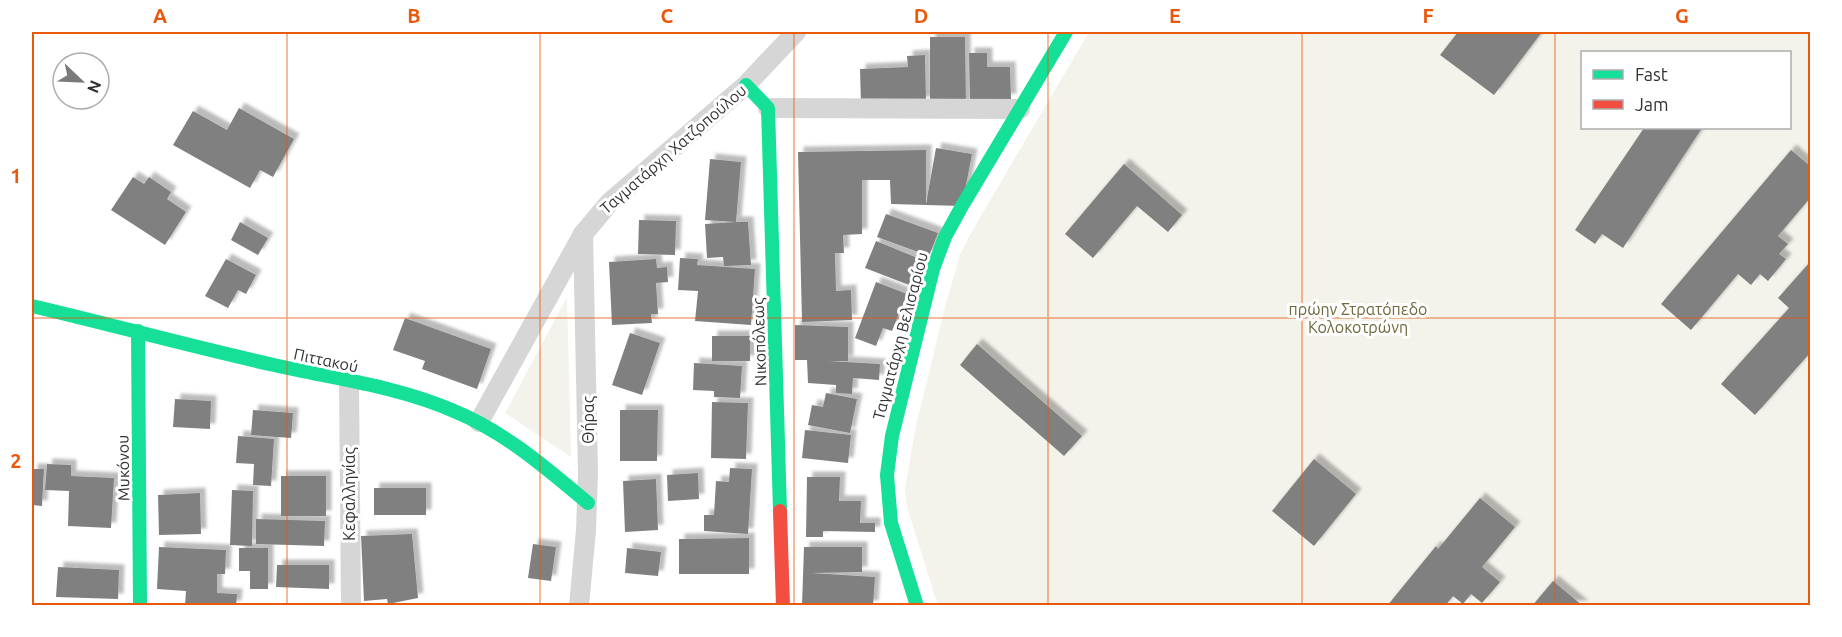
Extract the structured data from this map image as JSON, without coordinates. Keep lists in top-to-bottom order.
{
  "streets": {
    "street": [
      "Ταγματάρχη Χατζοπούλου",
      "Ταγματάρχη Βελισαρίου",
      "Νικοπόλεως",
      "Πιττακού",
      "Θήρας",
      "Μυκόνου",
      "Κεφαλληνίας"
    ]
  },
  "crossings": [
    ["Ταγματάρχη Χατζοπούλου", "Ταγματάρχη Βελισαρίου"],
    ["Ταγματάρχη Χατζοπούλου", "Νικοπόλεως"],
    ["Ταγματάρχη Χατζοπούλου", "Πιττακού"],
    ["Ταγματάρχη Χατζοπούλου", "Θήρας"],
    ["Πιττακού", "Θήρας"],
    ["Πιττακού", "Μυκόνου"],
    ["Πιττακού", "Κεφαλληνίας"]
  ],
  "parks": ["πρώην Στρατόπεδο Κολοκοτρώνη"],
  "legend": ["Fast", "Jam"],
  "north": "bottom right",
  "grid": {
    "columns": [
      "A",
      "B",
      "C",
      "D",
      "E",
      "F",
      "G"
    ],
    "rows": ["1", "2"]
  }
}
